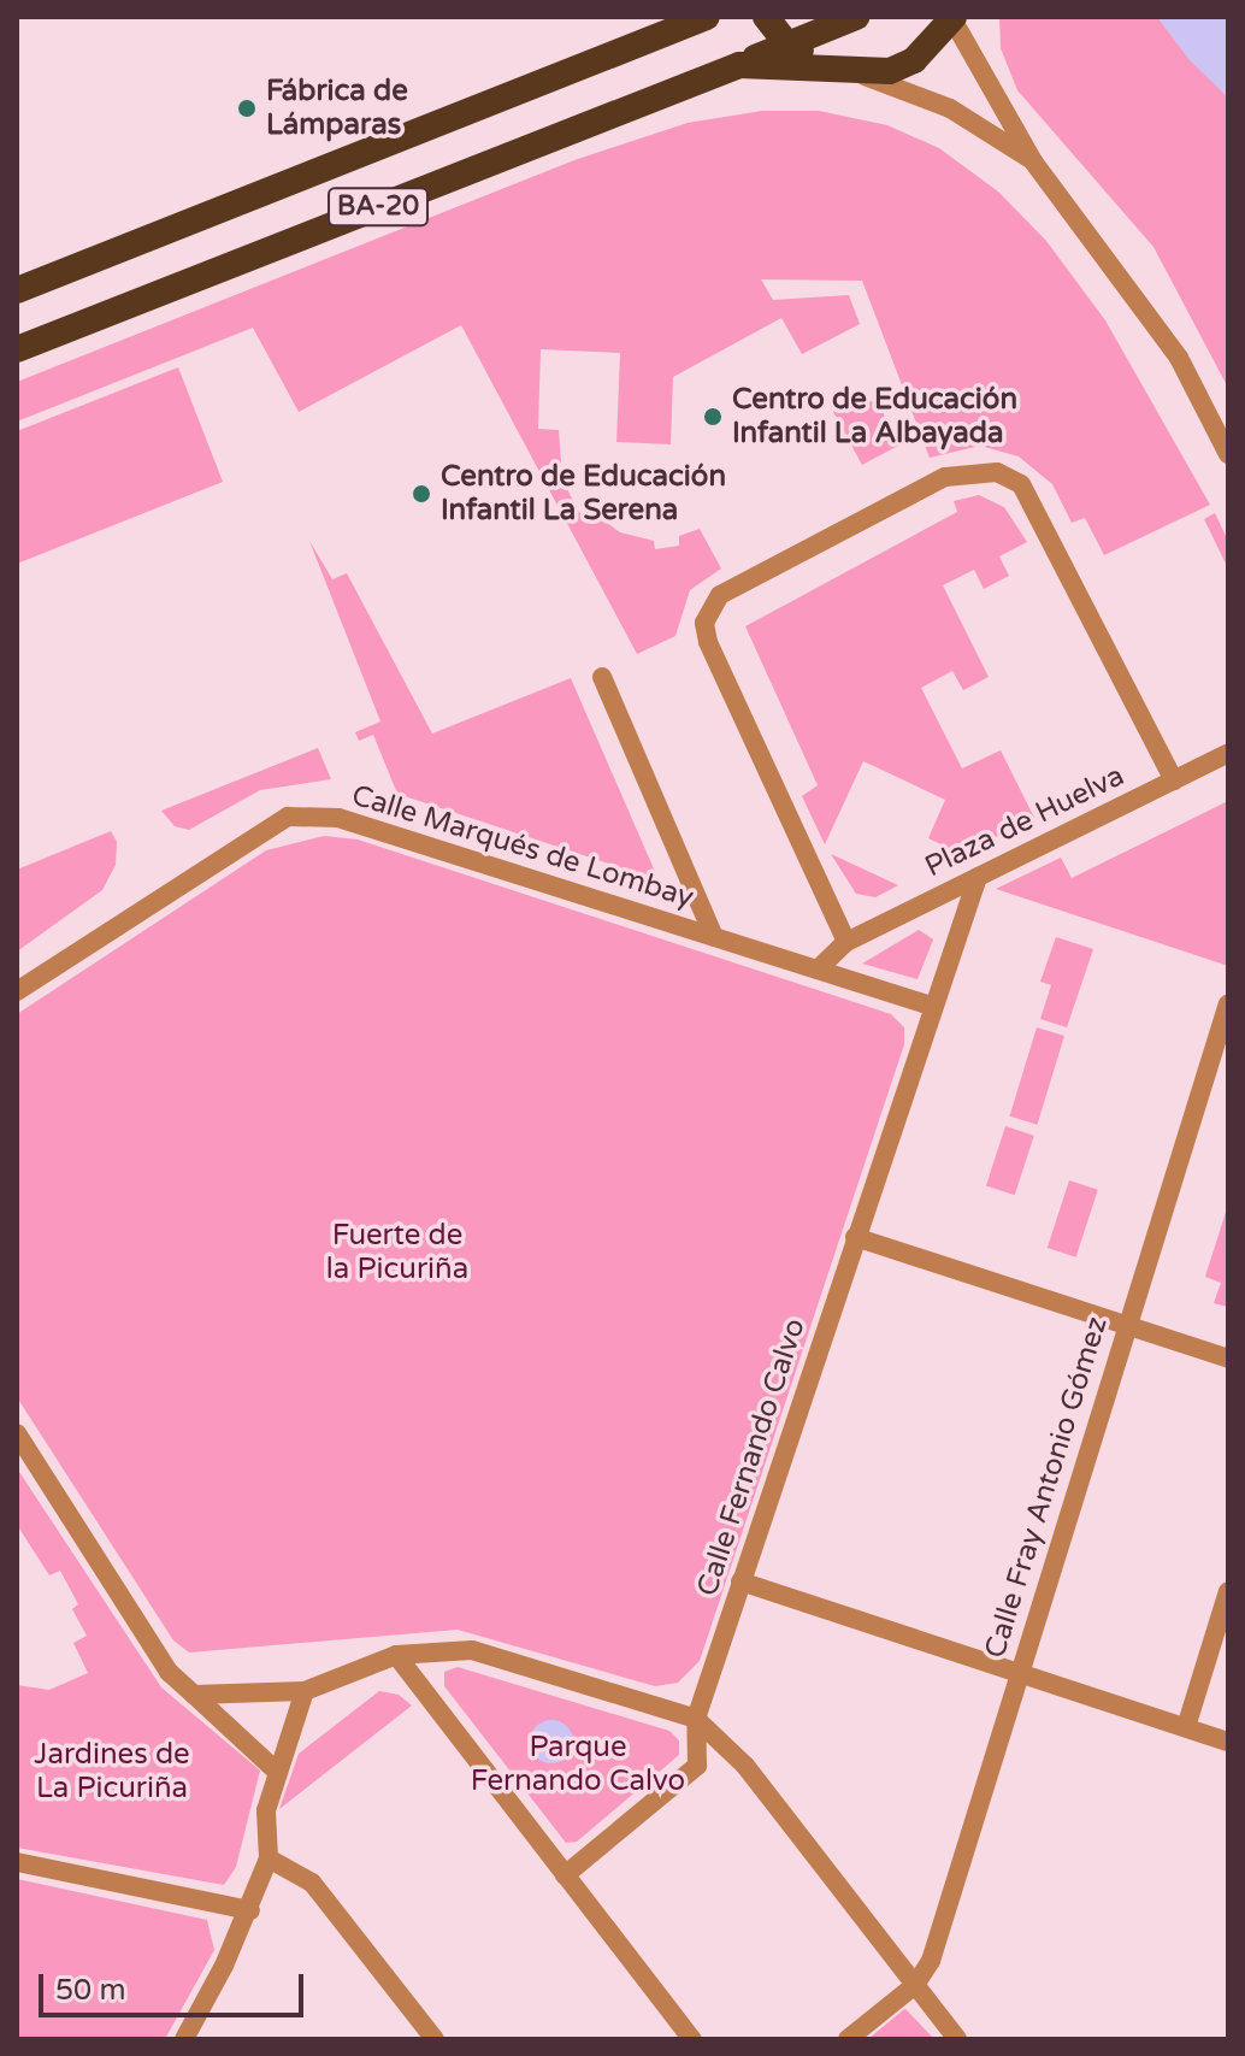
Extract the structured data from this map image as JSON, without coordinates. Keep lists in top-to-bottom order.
{
  "streets": {
    "highway": ["BA-20"],
    "street": [
      "Plaza de Huelva",
      "Calle Marqués de Lombay",
      "Calle Fernando Calvo",
      "Calle Fray Antonio Gómez"
    ]
  },
  "crossings": [
    ["Plaza de Huelva", "Calle Fernando Calvo"]
  ],
  "parks": ["Fuerte de la Picuriña", "Parque Fernando Calvo", "Jardines de La Picuriña"],
  "places": ["Fábrica de Lámparas", "Centro de Educación Infantil La Albayada", "Centro de Educación Infantil La Serena"],
  "scale_bar": "50 m"
}
